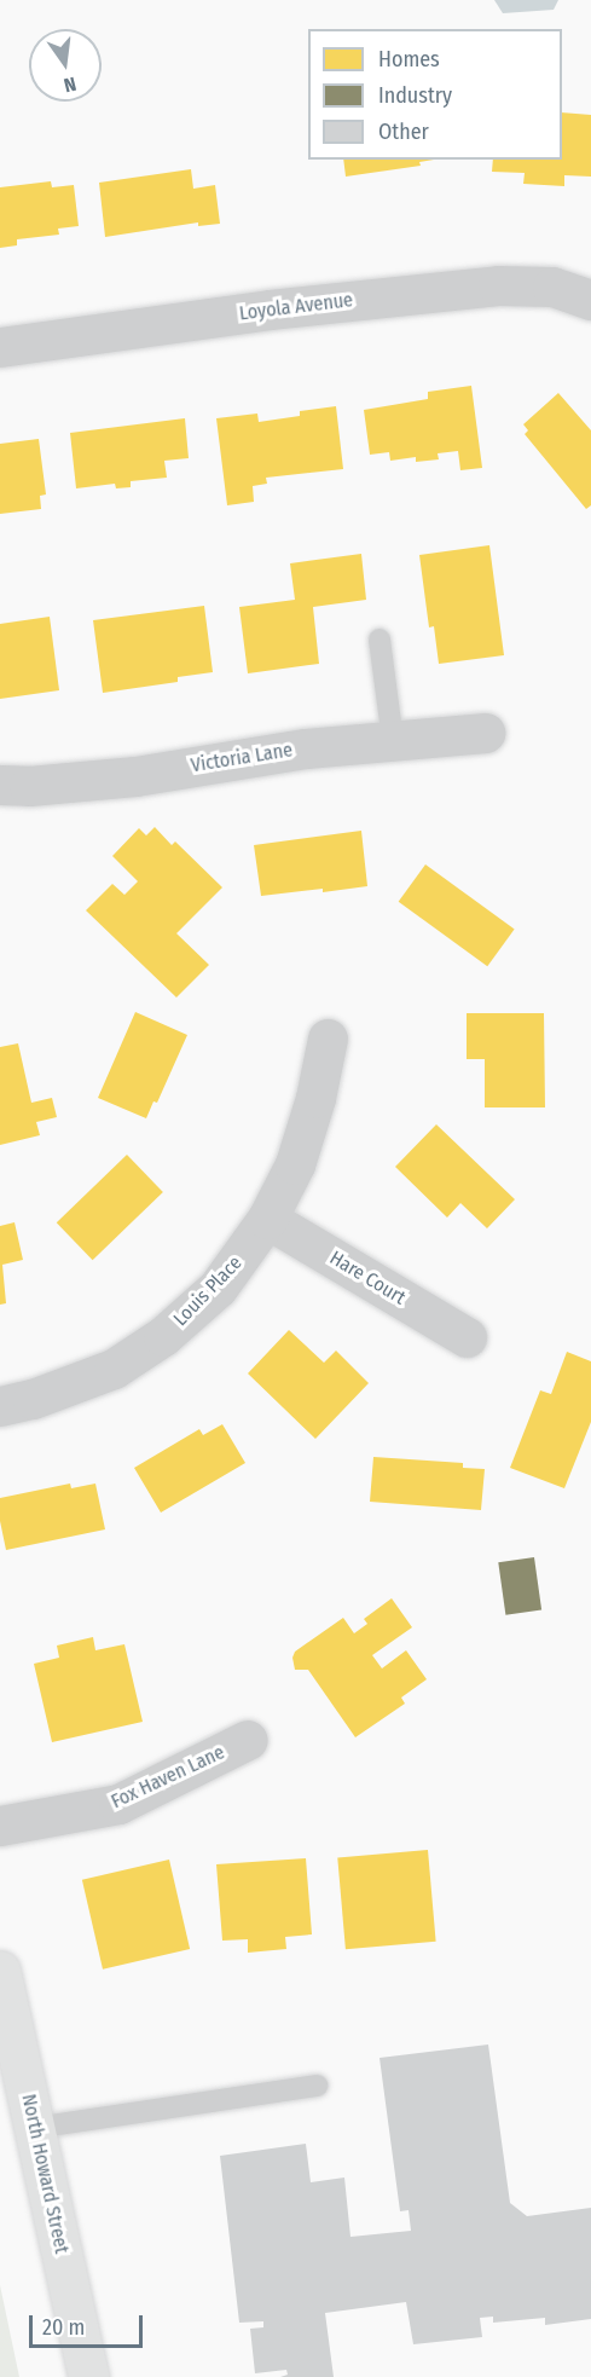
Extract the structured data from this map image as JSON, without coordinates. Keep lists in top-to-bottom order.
{
  "streets": {
    "street": [
      "Loyola Avenue",
      "Victoria Lane",
      "Hare Court",
      "Louis Place",
      "Fox Haven Lane",
      "North Howard Street"
    ]
  },
  "crossings": [
    ["Hare Court", "Louis Place"]
  ],
  "legend": ["Homes", "Industry", "Other"],
  "scale_bar": "20 m",
  "north": "bottom"
}
